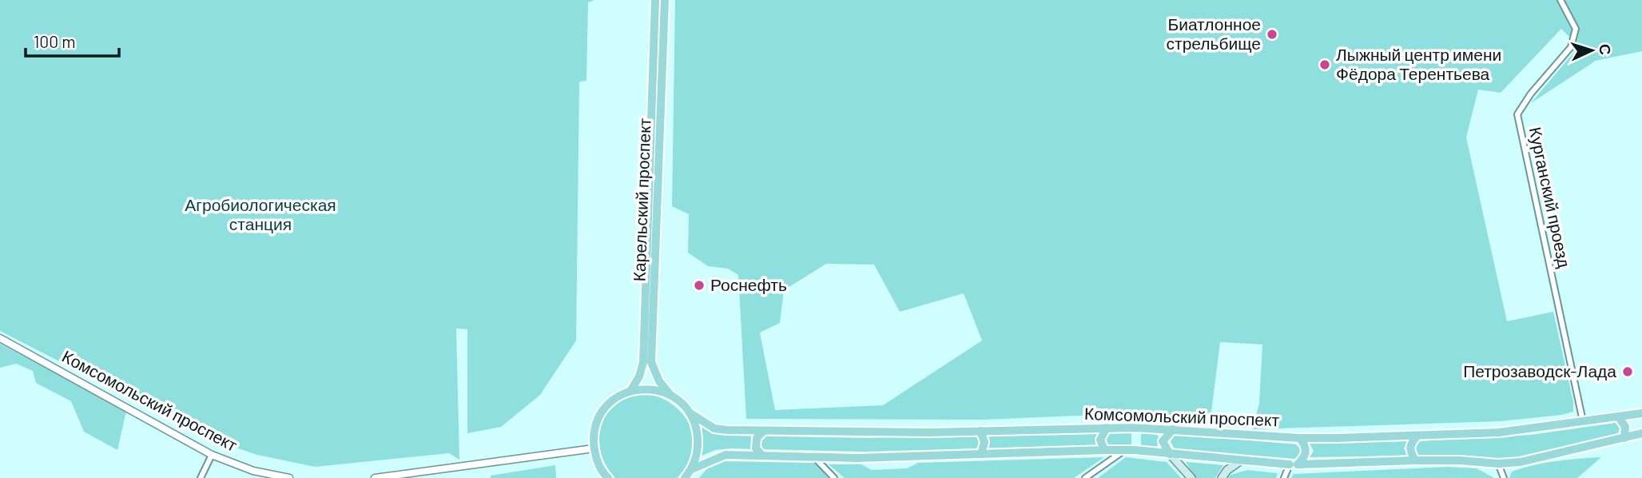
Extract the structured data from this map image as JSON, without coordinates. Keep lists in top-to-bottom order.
{
  "streets": {
    "main road": ["Карельский проспект", "Комсомольский проспект"],
    "street": ["Курганский проезд"]
  },
  "crossings": [
    ["Курганский проезд", "Комсомольский проспект"],
    ["Карельский проспект", "Комсомольский проспект"]
  ],
  "parks": ["Агробиологическая станция"],
  "places": [
    "Биатлонное стрельбище",
    "Лыжный центр имени Фёдора Терентьева",
    "Роснефть",
    "Петрозаводск-Лада"
  ],
  "scale_bar": "100 m",
  "north": "right"
}
